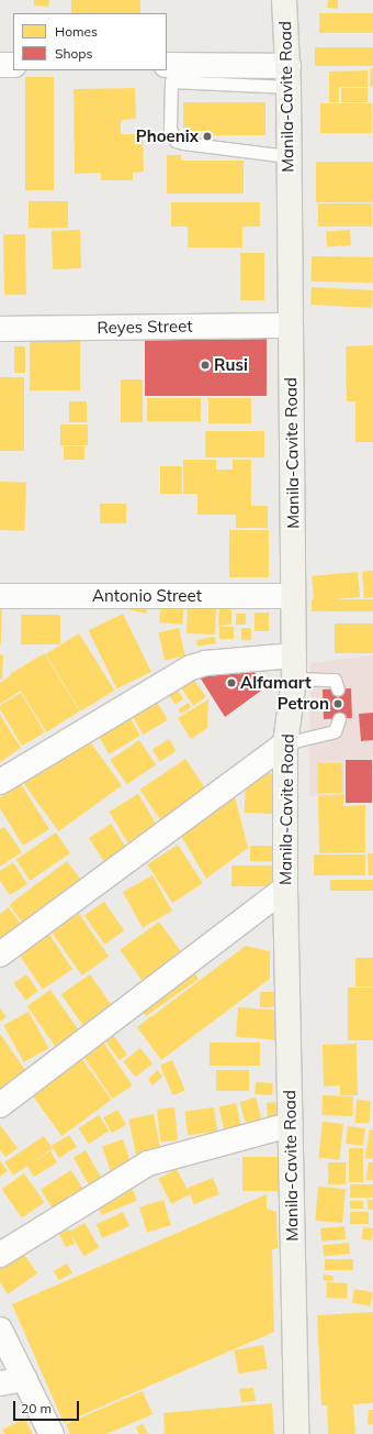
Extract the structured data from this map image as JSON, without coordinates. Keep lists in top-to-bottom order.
{
  "streets": {
    "main road": ["Manila-Cavite Road"],
    "street": ["Reyes Street", "Antonio Street"]
  },
  "crossings": [
    ["Manila-Cavite Road", "Reyes Street"],
    ["Manila-Cavite Road", "Antonio Street"]
  ],
  "places": [
    "Phoenix",
    "Rusi",
    "Alfamart",
    "Petron"
  ],
  "legend": ["Homes", "Shops"],
  "scale_bar": "20 m"
}
